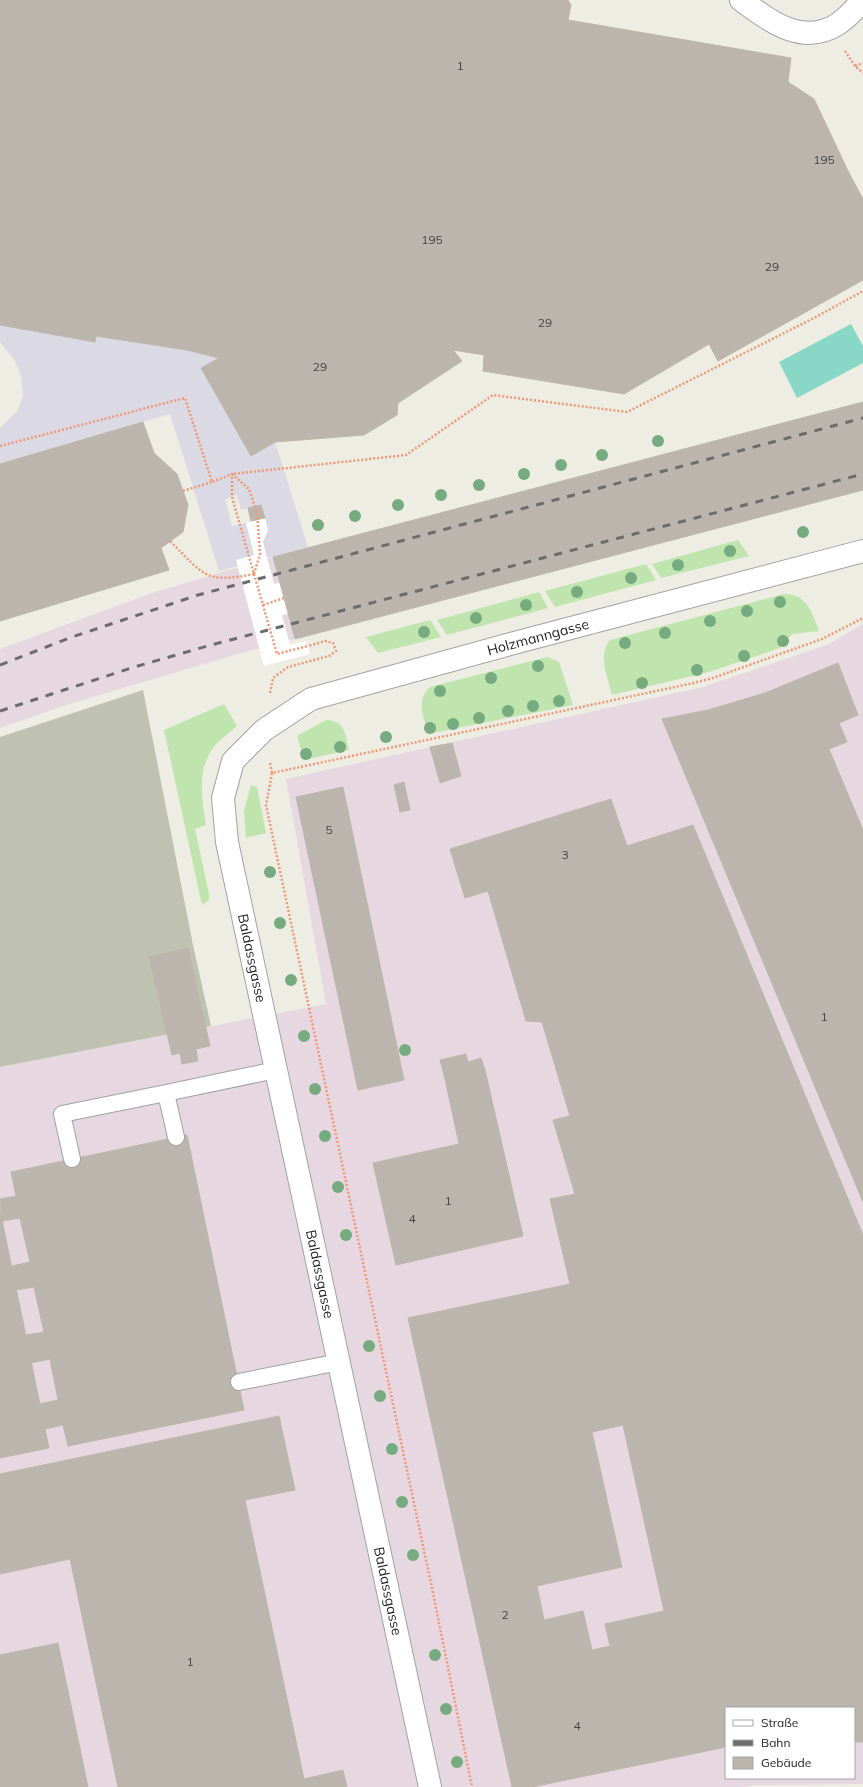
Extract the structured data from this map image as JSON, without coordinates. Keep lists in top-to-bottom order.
{
  "streets": {
    "street": ["Holzmanngasse", "Baldassgasse"]
  },
  "crossings": [
    ["Holzmanngasse", "Baldassgasse"]
  ],
  "house_numbers": [
    "1",
    "195",
    "195",
    "29",
    "29",
    "29",
    "5",
    "3",
    "1",
    "1",
    "4",
    "2",
    "1",
    "4"
  ],
  "legend": ["Straße", "Bahn", "Gebäude"]
}
